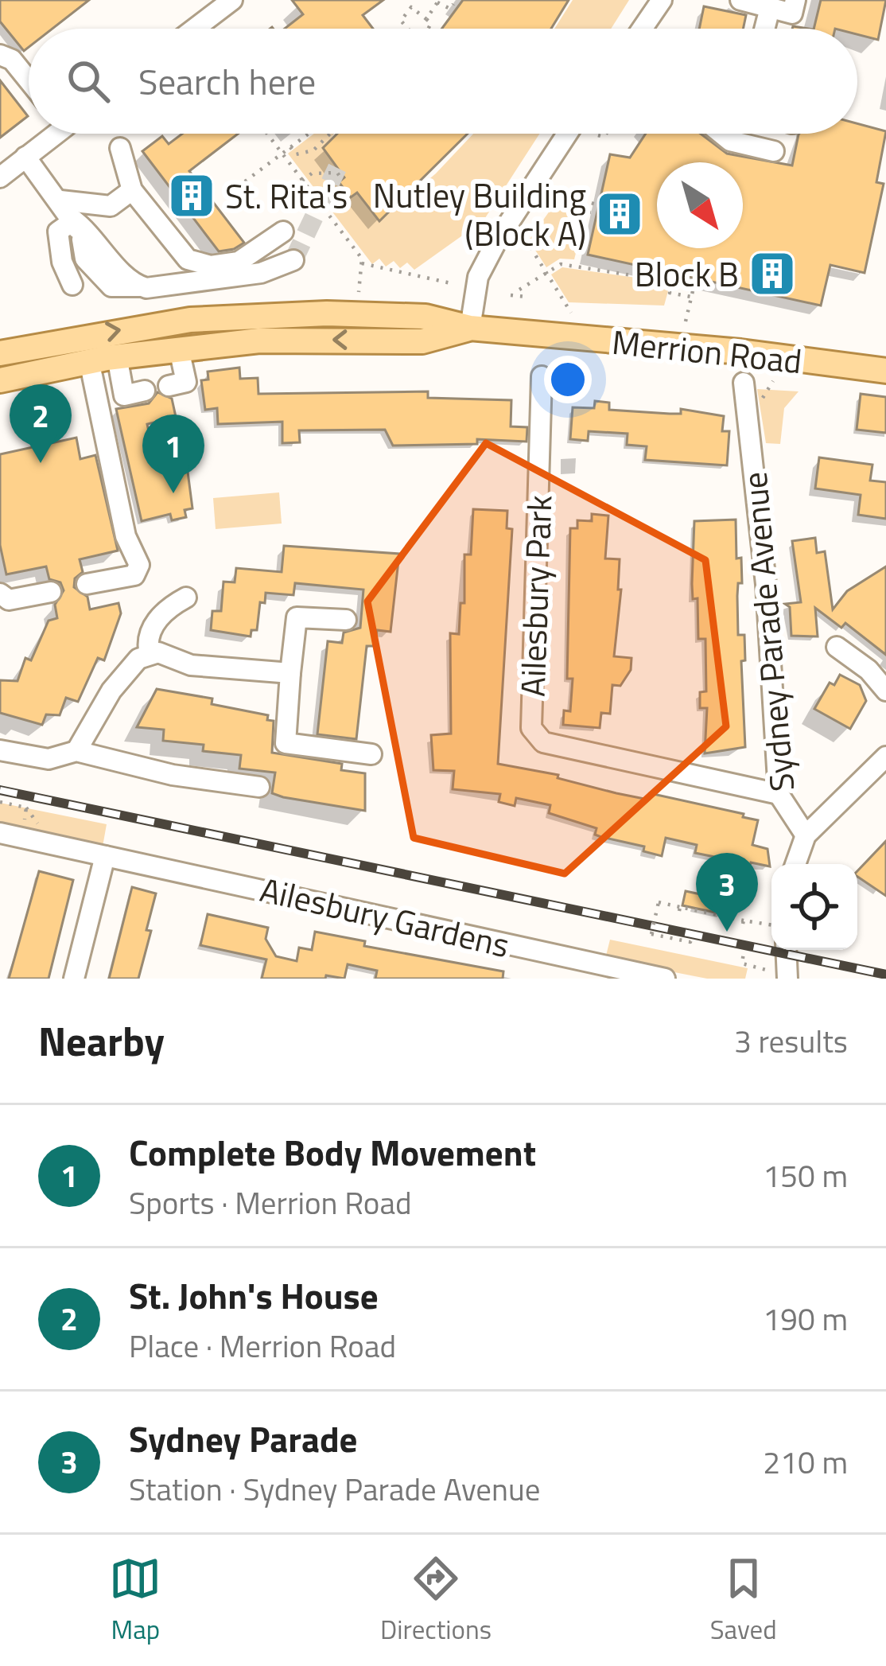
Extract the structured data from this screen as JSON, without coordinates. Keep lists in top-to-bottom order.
{
  "streets": {
    "main road": ["Merrion Road"],
    "street": ["Ailesbury Park", "Sydney Parade Avenue", "Ailesbury Gardens"]
  },
  "crossings": [
    ["Ailesbury Park", "Sydney Parade Avenue"]
  ],
  "places": {
    "building": ["St. Rita's", "Nutley Building (Block A)", "Block B"]
  },
  "north": "bottom right",
  "page": {
    "search": "Search here",
    "pins": ["2", "1", "3"],
    "heading": ["Nearby", "3 results"],
    "list": [
      {
        "mark": "1",
        "name": "Complete Body Movement",
        "note": "Sports · Merrion Road",
        "value": "150 m"
      },
      {
        "mark": "2",
        "name": "St. John's House",
        "note": "Place · Merrion Road",
        "value": "190 m"
      },
      {
        "mark": "3",
        "name": "Sydney Parade",
        "note": "Station · Sydney Parade Avenue",
        "value": "210 m"
      }
    ],
    "nav": ["Map", "Directions", "Saved"]
  }
}
